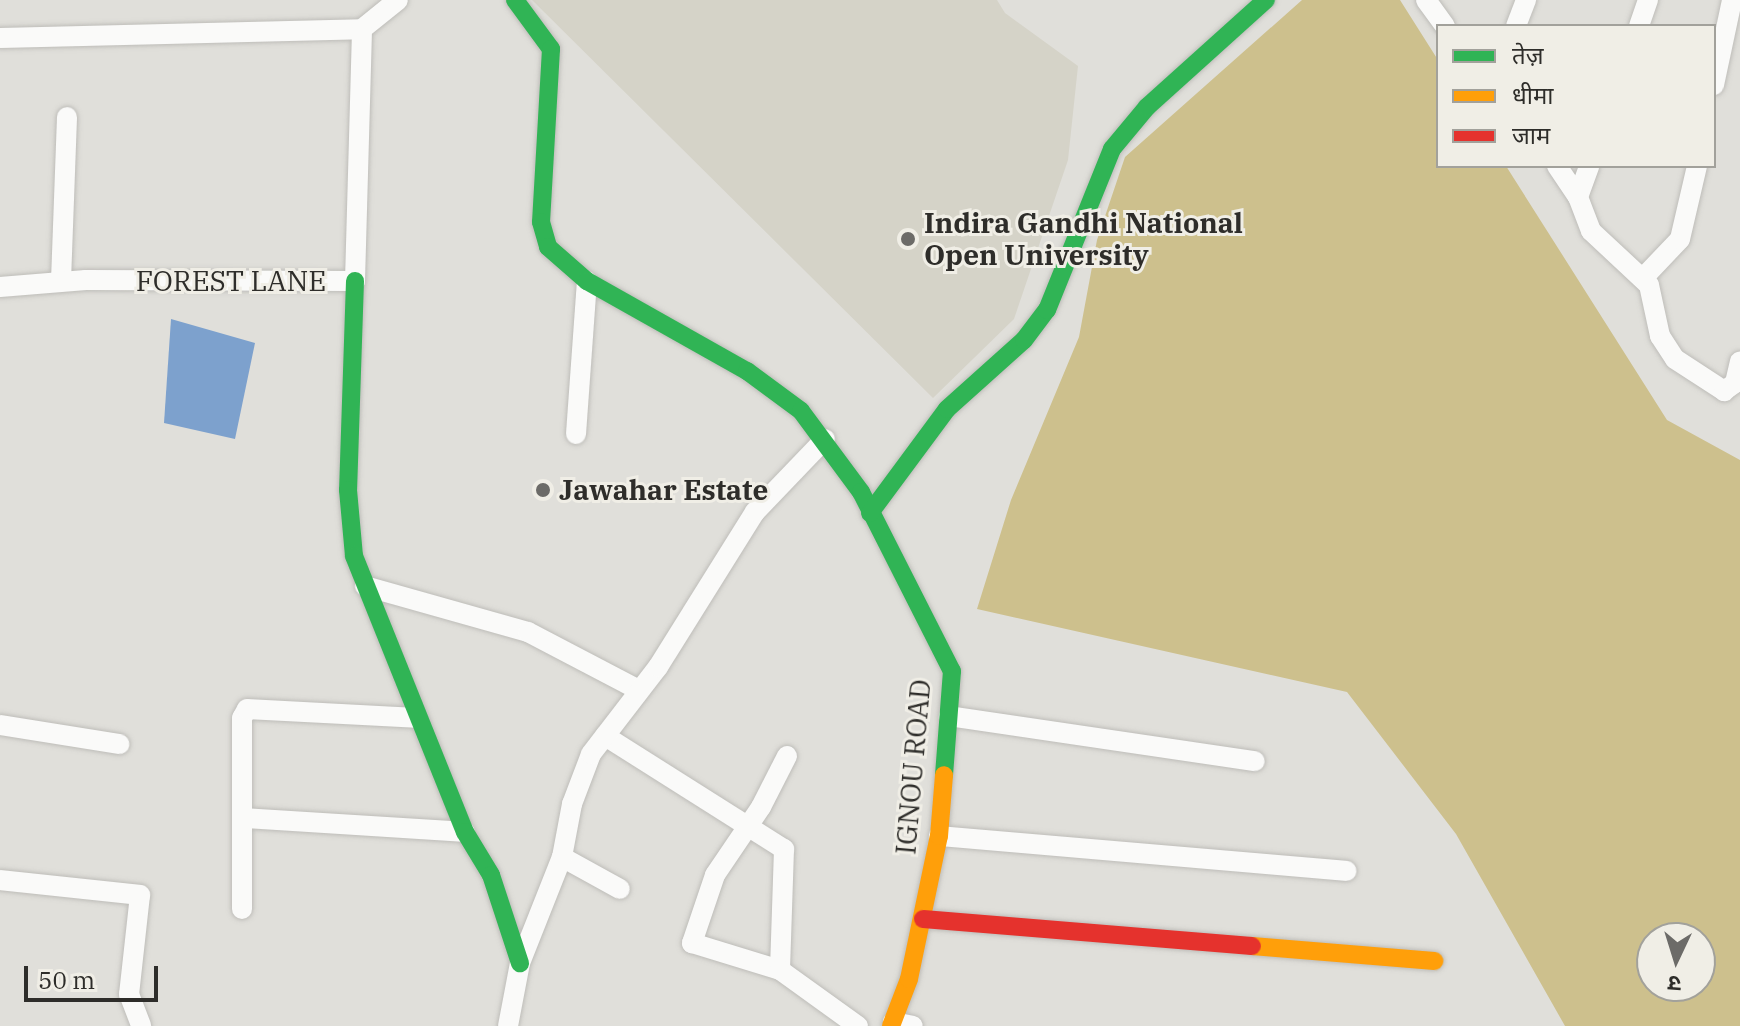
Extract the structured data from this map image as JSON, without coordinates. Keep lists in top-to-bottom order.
{
  "streets": {
    "street": ["FOREST LANE", "IGNOU ROAD"]
  },
  "places": ["Indira Gandhi National Open University", "Jawahar Estate"],
  "legend": ["तेज़", "धीमा", "जाम"],
  "scale_bar": "50 m",
  "north": "bottom"
}
